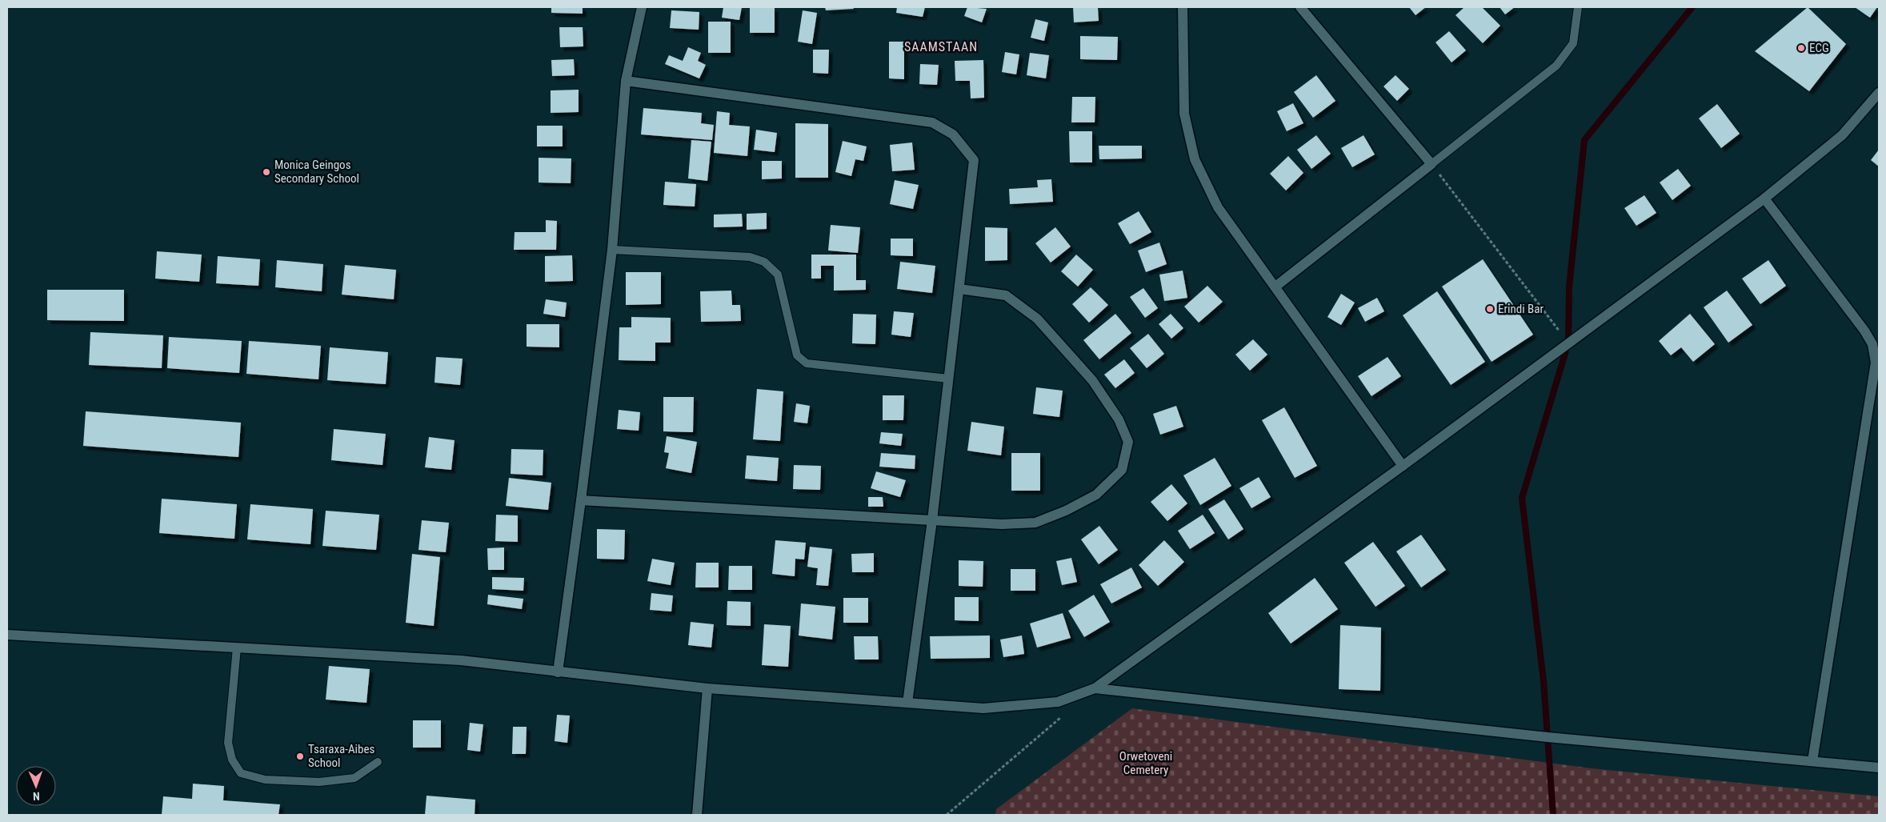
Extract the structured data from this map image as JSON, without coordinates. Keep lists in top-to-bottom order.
{
  "districts": ["SAAMSTAAN"],
  "parks": ["Orwetoveni Cemetery"],
  "places": [
    "ECG",
    "Monica Geingos Secondary School",
    "Erindi Bar",
    "Tsaraxa-Aibes School"
  ],
  "north": "bottom"
}
